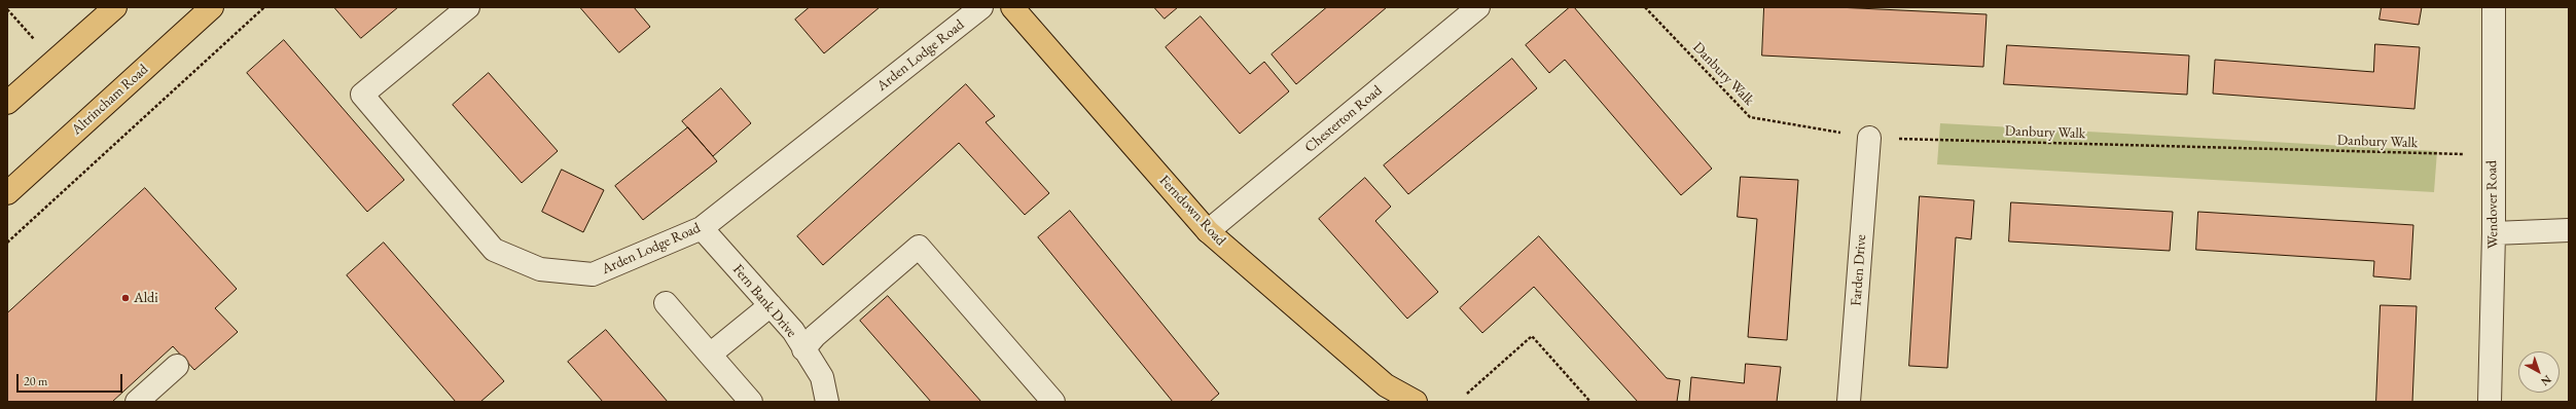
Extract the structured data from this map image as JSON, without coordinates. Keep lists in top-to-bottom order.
{
  "streets": {
    "main road": ["Altrincham Road", "Ferndown Road"],
    "street": [
      "Arden Lodge Road",
      "Chesterton Road",
      "Wendover Road",
      "Farden Drive",
      "Fern Bank Drive"
    ],
    "path": ["Danbury Walk"]
  },
  "crossings": [
    ["Arden Lodge Road", "Fern Bank Drive"],
    ["Danbury Walk", "Wendover Road"],
    ["Danbury Walk", "Farden Drive"],
    ["Chesterton Road", "Ferndown Road"]
  ],
  "places": ["Aldi"],
  "scale_bar": "20 m",
  "north": "bottom right"
}
